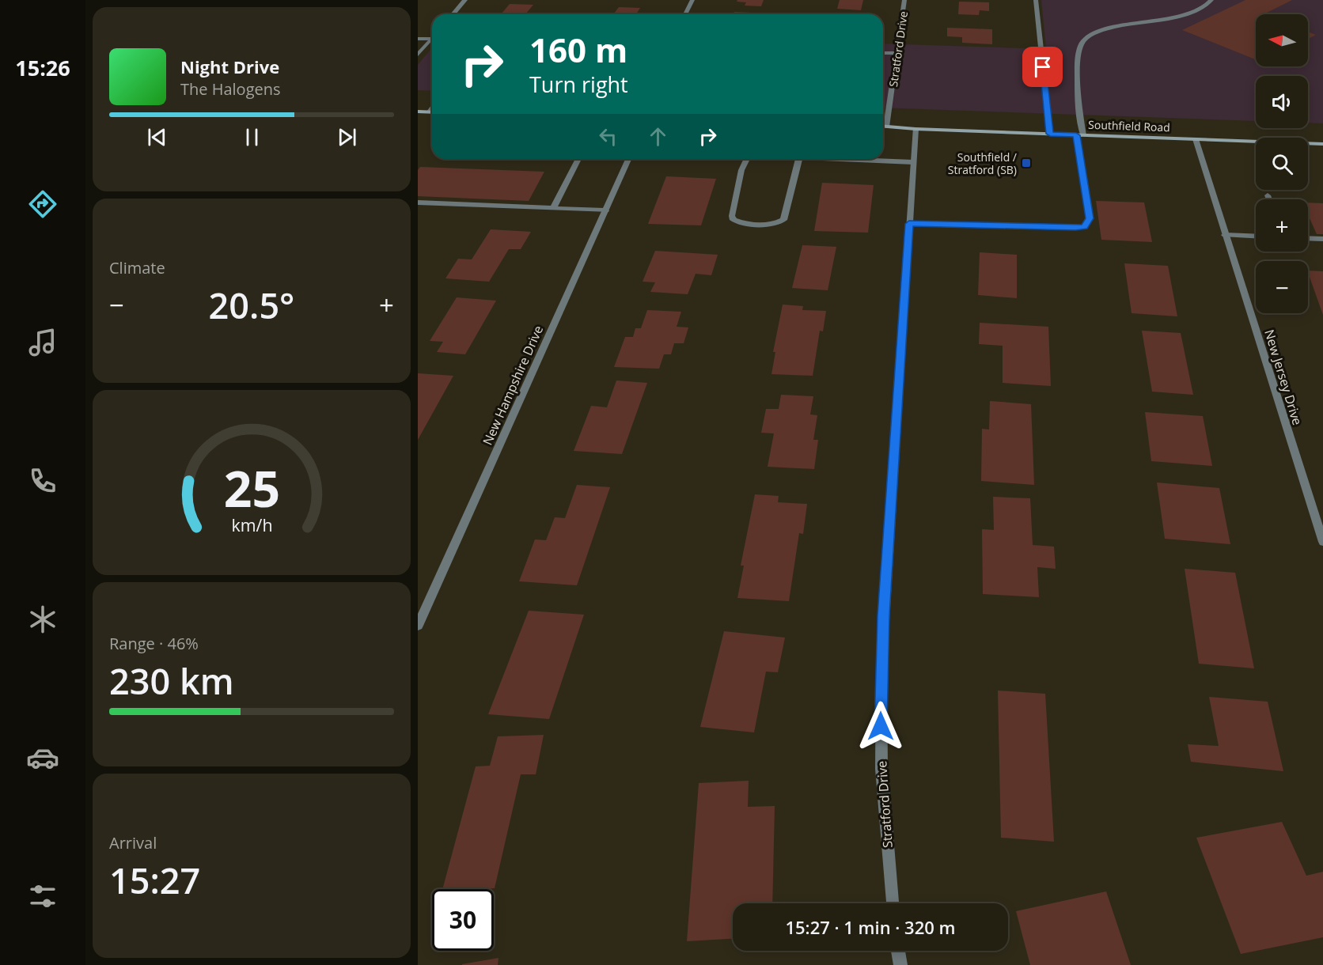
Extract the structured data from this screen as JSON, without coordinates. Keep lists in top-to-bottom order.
{
  "streets": {
    "main road": ["Southfield Road"],
    "street": ["Stratford Drive", "New Jersey Drive", "New Hampshire Drive"]
  },
  "crossings": [
    ["Stratford Drive", "Southfield Road"],
    ["Southfield Road", "New Jersey Drive"]
  ],
  "places": {
    "transit": ["Southfield / Stratford (SB)"]
  },
  "north": "left",
  "page": {
    "tabs": "15:26",
    "map_buttons": ["+", "−"],
    "turn": ["160 m", "Turn right"],
    "song": ["Night Drive", "The Halogens"],
    "tile": [
      "Climate",
      ["Range · 46%", "230 km"],
      ["Arrival", "15:27"]
    ],
    "heat": ["−", "20.5°", "+"],
    "limit": "30",
    "trip": "15:27 · 1 min · 320 m",
    "gauge": ["25", "km/h"]
  }
}
